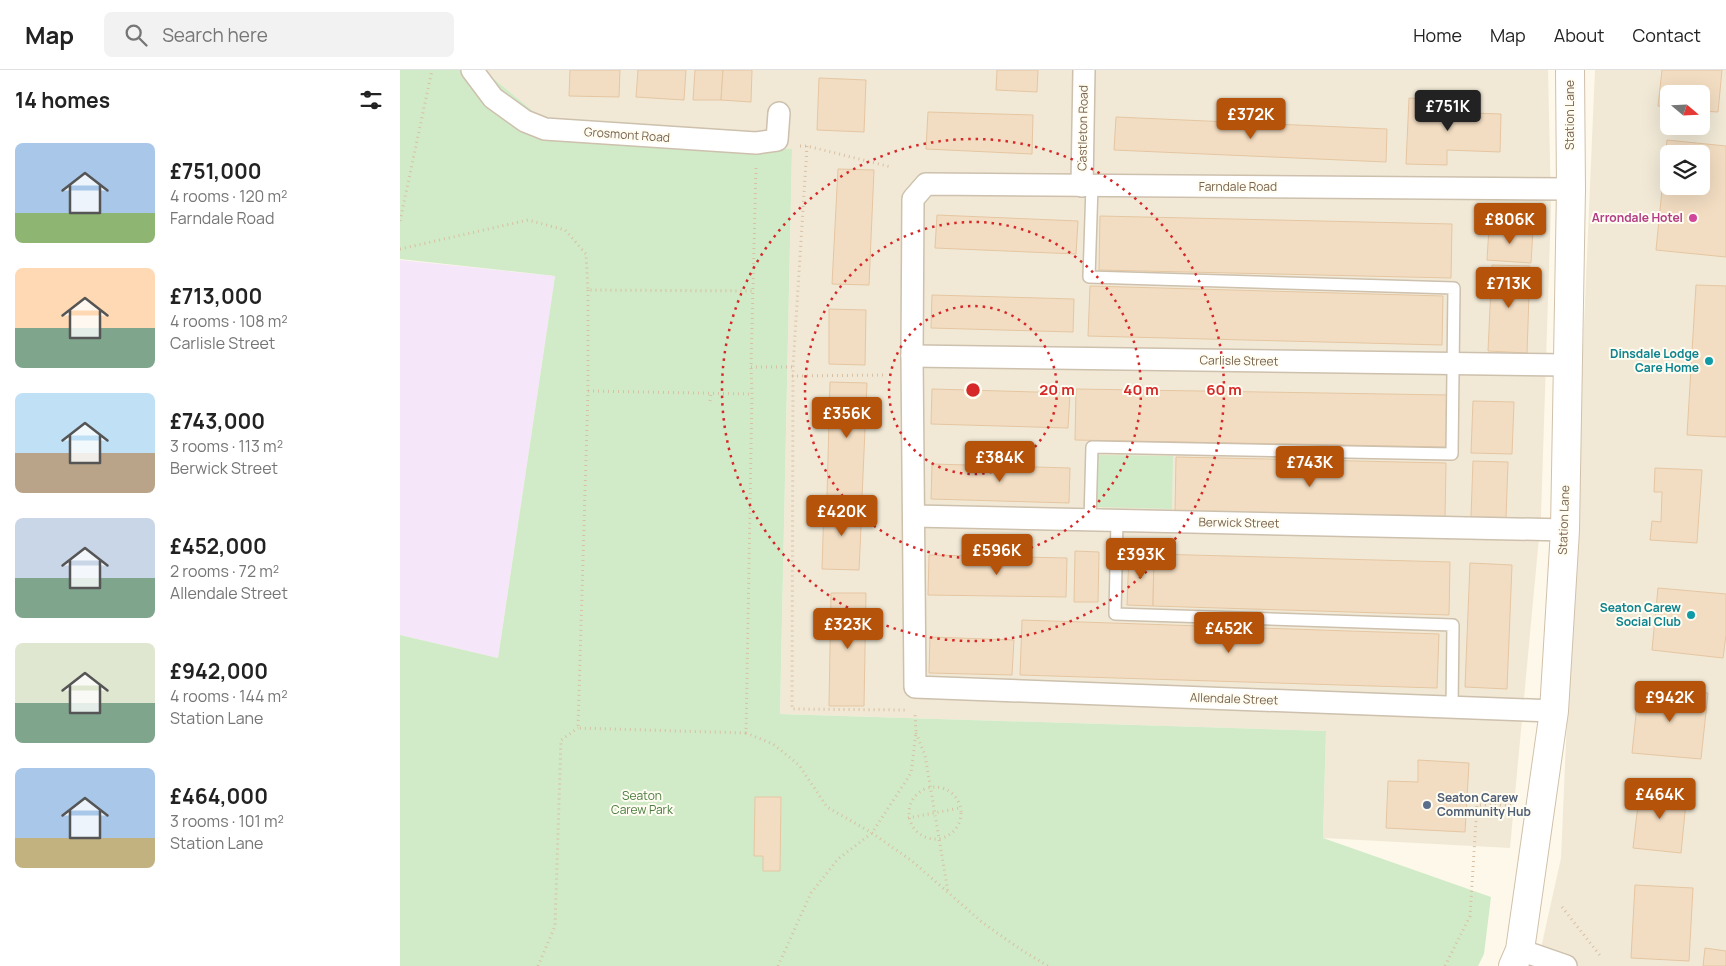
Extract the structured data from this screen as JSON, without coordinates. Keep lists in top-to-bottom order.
{
  "streets": {
    "main road": ["Station Lane"],
    "street": [
      "Castleton Road",
      "Grosmont Road",
      "Farndale Road",
      "Carlisle Street",
      "Berwick Street",
      "Allendale Street"
    ]
  },
  "crossings": [
    ["Station Lane", "Farndale Road"],
    ["Station Lane", "Carlisle Street"],
    ["Station Lane", "Berwick Street"],
    ["Station Lane", "Allendale Street"],
    ["Castleton Road", "Farndale Road"],
    ["Farndale Road", "Carlisle Street"],
    ["Berwick Street", "Allendale Street"]
  ],
  "parks": ["Seaton Carew Park"],
  "places": [
    "Arrondale Hotel",
    "Dinsdale Lodge Care Home",
    "Seaton Carew Social Club",
    "Seaton Carew Community Hub"
  ],
  "north": "right",
  "page": {
    "header": "Map",
    "search": "Search here",
    "nav": [
      "Home",
      "Map",
      "About",
      "Contact"
    ],
    "heading": "14 homes",
    "price": [
      "£751K",
      "£372K",
      "£806K",
      "£713K",
      "£356K",
      "£384K",
      "£743K",
      "£420K",
      "£596K",
      "£393K",
      "£323K",
      "£452K",
      "£942K",
      "£464K"
    ],
    "list": [
      {
        "name": "£751,000",
        "note": "4 rooms · 120 m² · Farndale Road"
      },
      {
        "name": "£713,000",
        "note": "4 rooms · 108 m² · Carlisle Street"
      },
      {
        "name": "£743,000",
        "note": "3 rooms · 113 m² · Berwick Street"
      },
      {
        "name": "£452,000",
        "note": "2 rooms · 72 m² · Allendale Street"
      },
      {
        "name": "£942,000",
        "note": "4 rooms · 144 m² · Station Lane"
      },
      {
        "name": "£464,000",
        "note": "3 rooms · 101 m² · Station Lane"
      }
    ]
  },
  "rings": ["20 m", "40 m", "60 m"]
}
